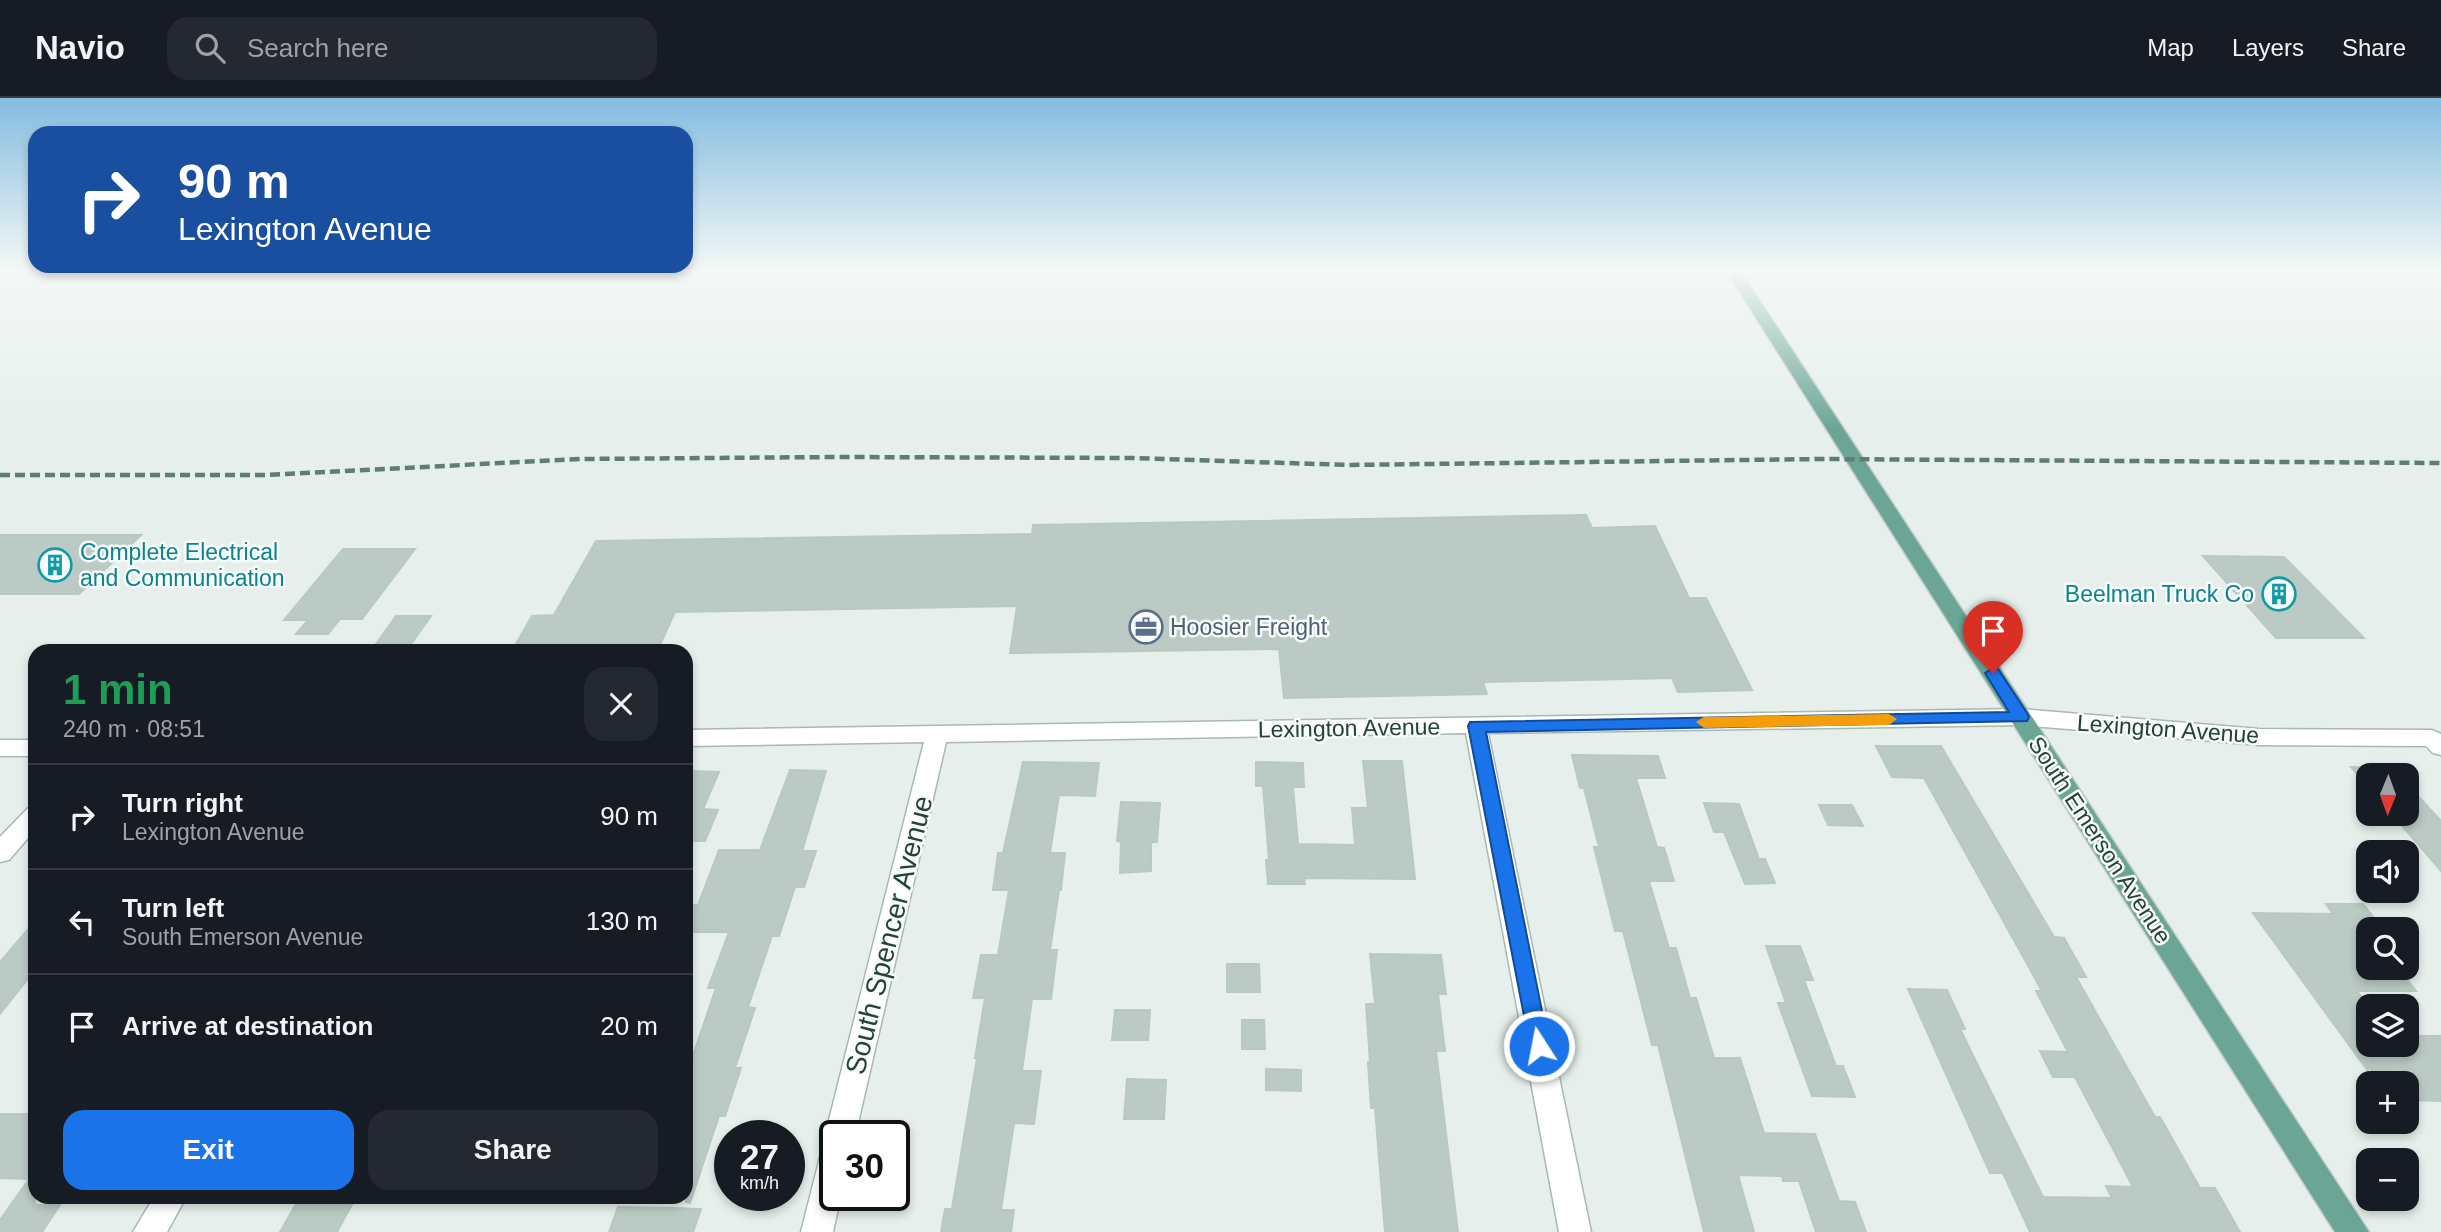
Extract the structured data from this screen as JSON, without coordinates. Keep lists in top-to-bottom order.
{
  "streets": {
    "main road": ["South Emerson Avenue"],
    "street": ["Lexington Avenue", "South Spencer Avenue"]
  },
  "crossings": [
    ["Lexington Avenue", "South Emerson Avenue"],
    ["Lexington Avenue", "South Spencer Avenue"]
  ],
  "places": {
    "building": ["Complete Electrical and Communication", "Beelman Truck Co"],
    "office": ["Hoosier Freight"]
  },
  "north": "bottom",
  "page": {
    "header": "Navio",
    "search": "Search here",
    "nav": ["Map", "Layers", "Share"],
    "turn": ["90 m", "Lexington Avenue"],
    "heading": ["1 min", "240 m · 08:51"],
    "map_buttons": ["+", "−"],
    "list": [
      {
        "name": "Turn right",
        "note": "Lexington Avenue",
        "value": "90 m"
      },
      {
        "name": "Turn left",
        "note": "South Emerson Avenue",
        "value": "130 m"
      },
      {
        "name": "Arrive at destination",
        "value": "20 m"
      }
    ],
    "buttons": ["Exit", "Share"],
    "speed": "27 km/h",
    "limit": "30"
  }
}
